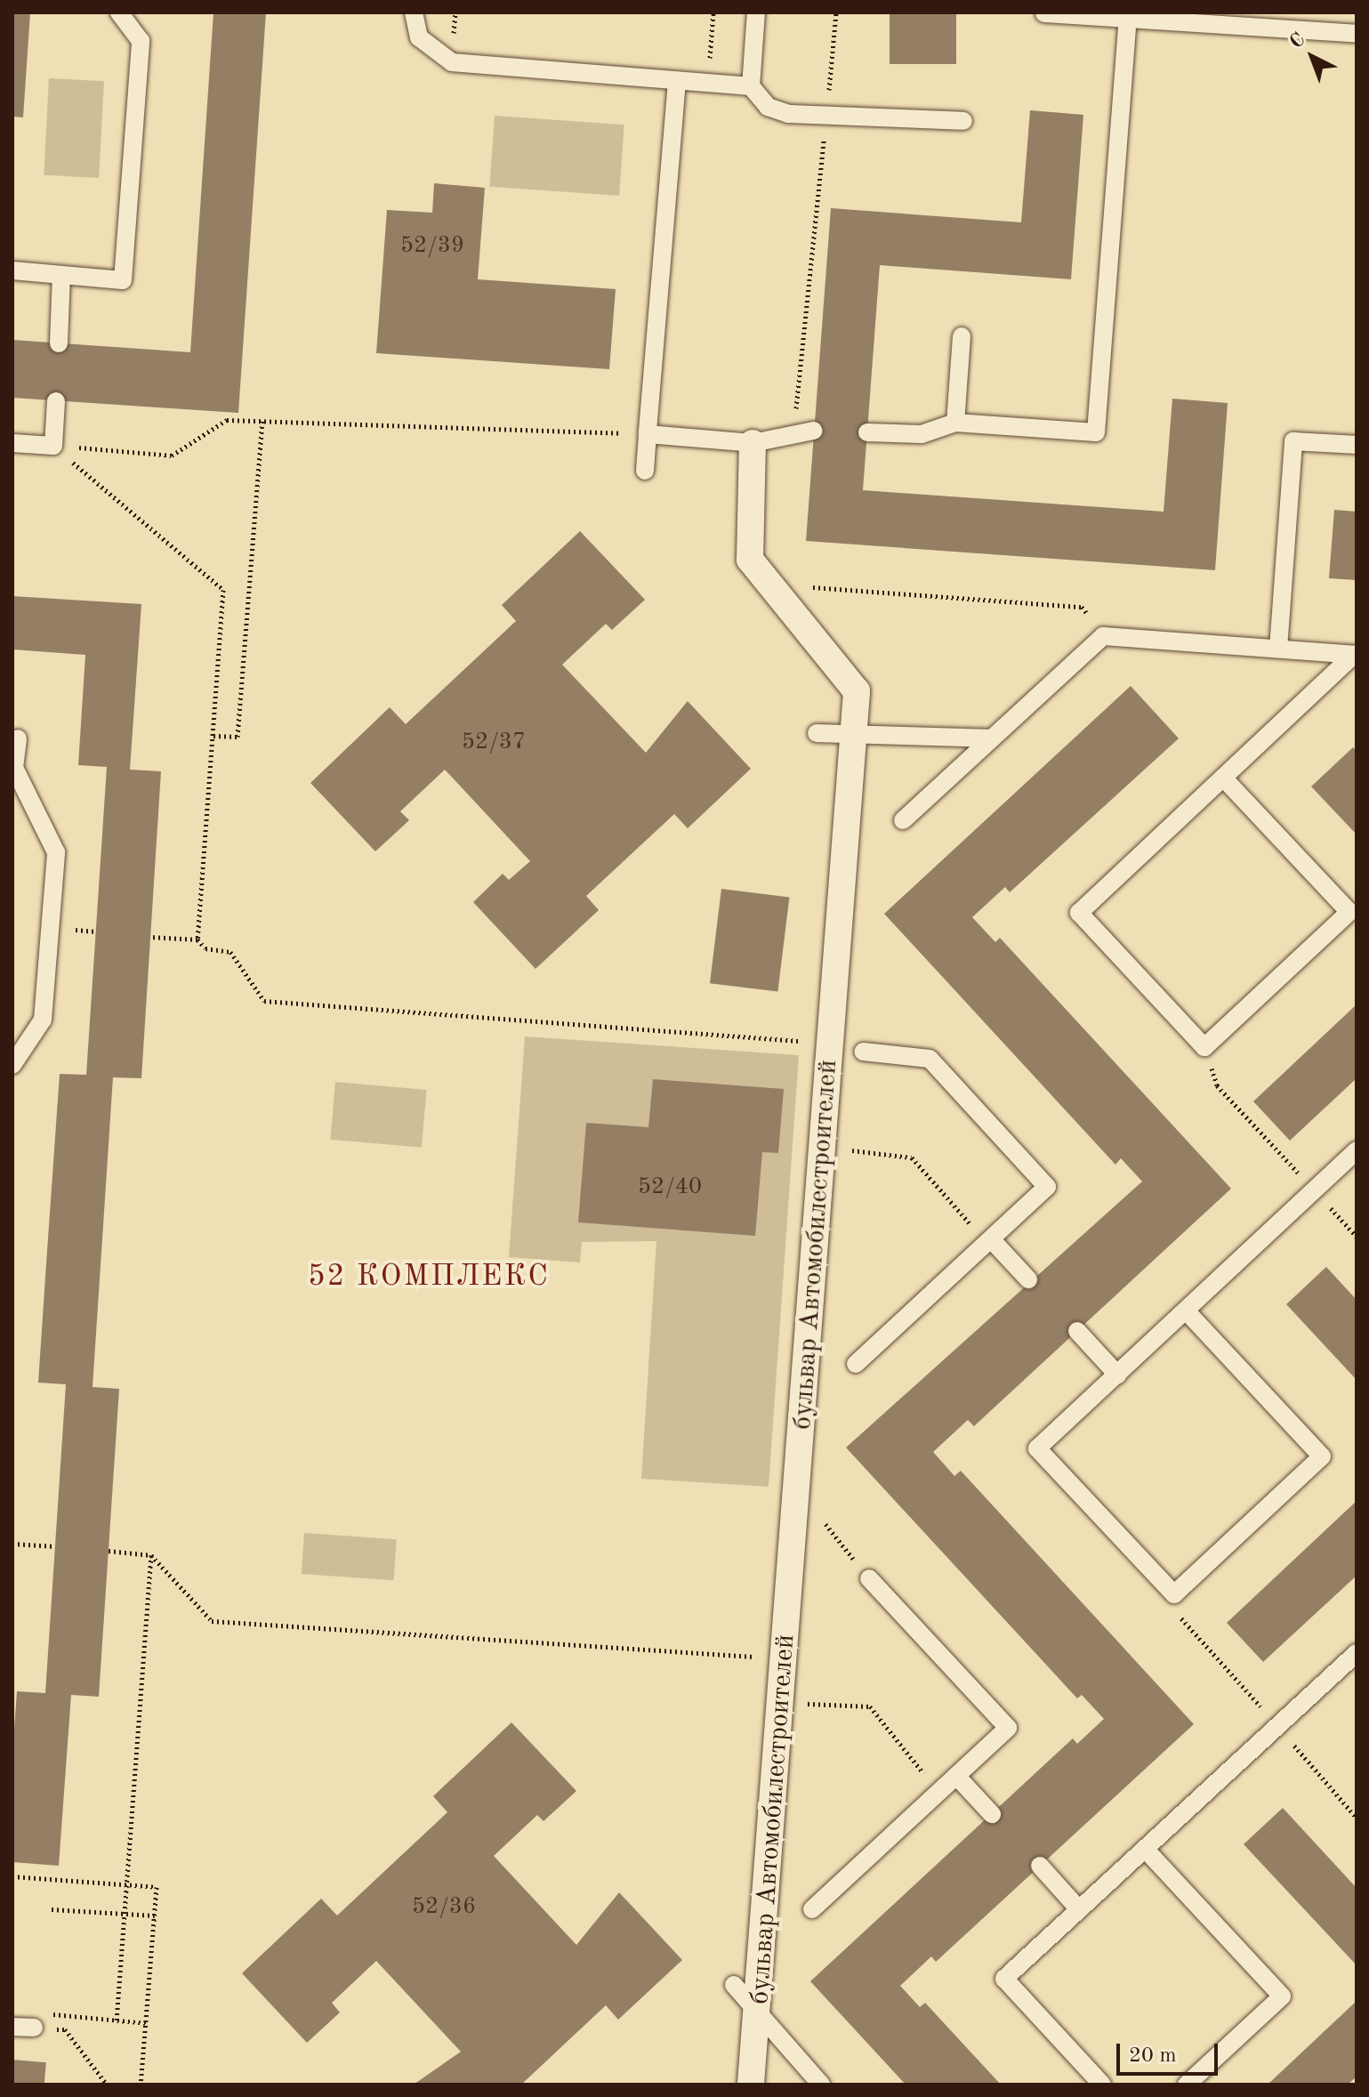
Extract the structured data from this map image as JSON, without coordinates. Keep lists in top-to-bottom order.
{
  "streets": {
    "street": ["бульвар Автомобилестроителей"]
  },
  "districts": ["52 КОМПЛЕКС"],
  "house_numbers": [
    "52/39",
    "52/37",
    "52/40",
    "52/36"
  ],
  "scale_bar": "20 m",
  "north": "top left"
}
